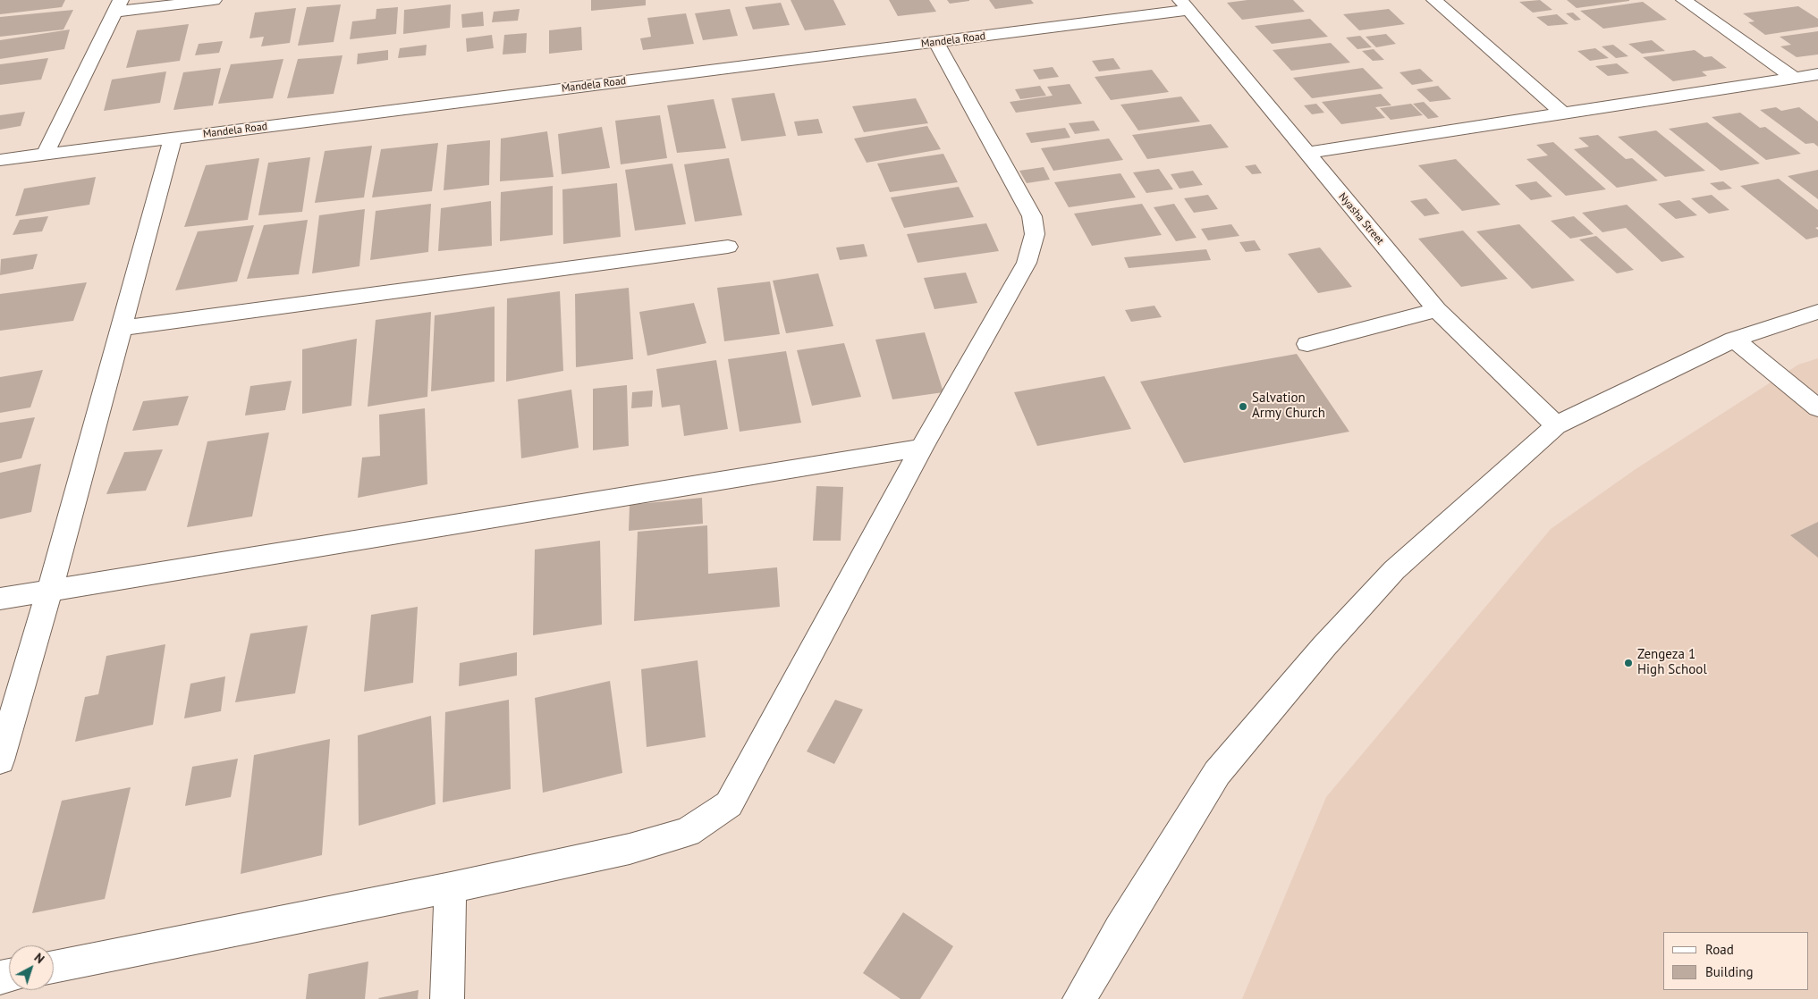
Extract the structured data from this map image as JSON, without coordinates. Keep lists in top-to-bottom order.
{
  "streets": {
    "street": ["Mandela Road", "Nyasha Street"]
  },
  "crossings": [
    ["Mandela Road", "Nyasha Street"]
  ],
  "places": ["Salvation Army Church", "Zengeza 1 High School"],
  "legend": ["Road", "Building"],
  "north": "top right"
}
